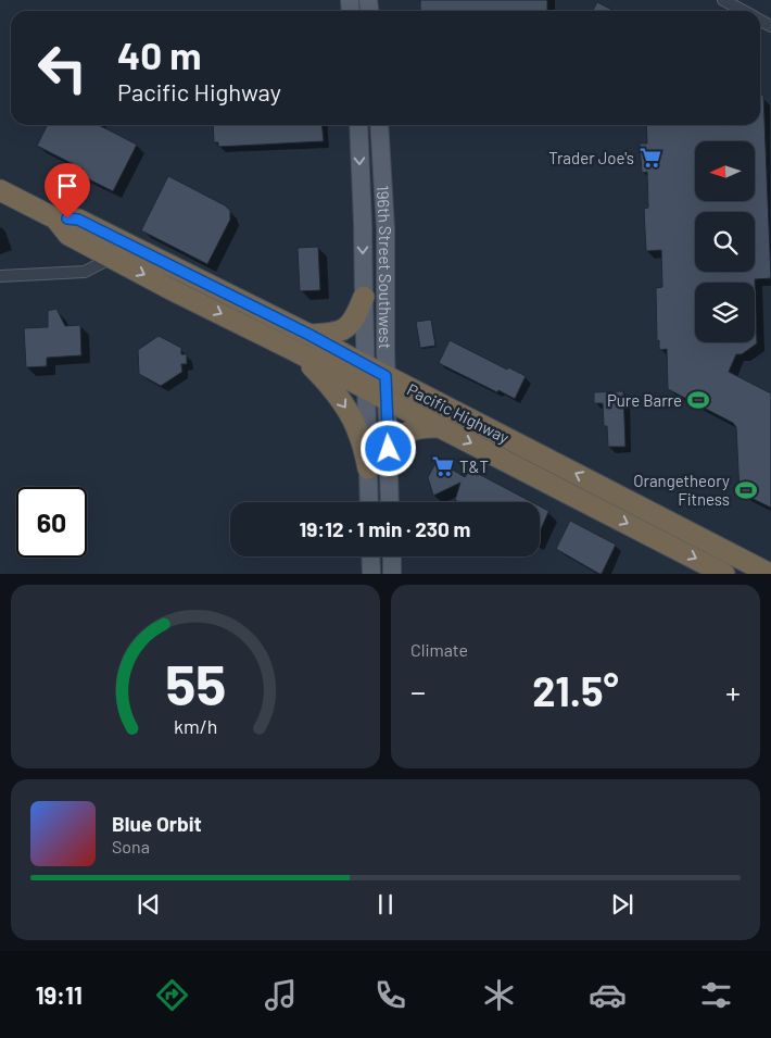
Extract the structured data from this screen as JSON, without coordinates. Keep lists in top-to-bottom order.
{
  "streets": {
    "highway": ["Pacific Highway"],
    "main road": ["196th Street Southwest"]
  },
  "crossings": [
    ["196th Street Southwest", "Pacific Highway"]
  ],
  "places": {
    "supermarket": ["Trader Joe's", "T&T"],
    "sports": ["Pure Barre", "Orangetheory Fitness"]
  },
  "north": "left",
  "page": {
    "turn": ["40 m", "Pacific Highway"],
    "limit": "60",
    "trip": "19:12 · 1 min · 230 m",
    "tile": "Climate",
    "heat": ["−", "21.5°", "+"],
    "song": ["Blue Orbit", "Sona"],
    "tabs": "19:11",
    "gauge": ["55", "km/h"]
  }
}
